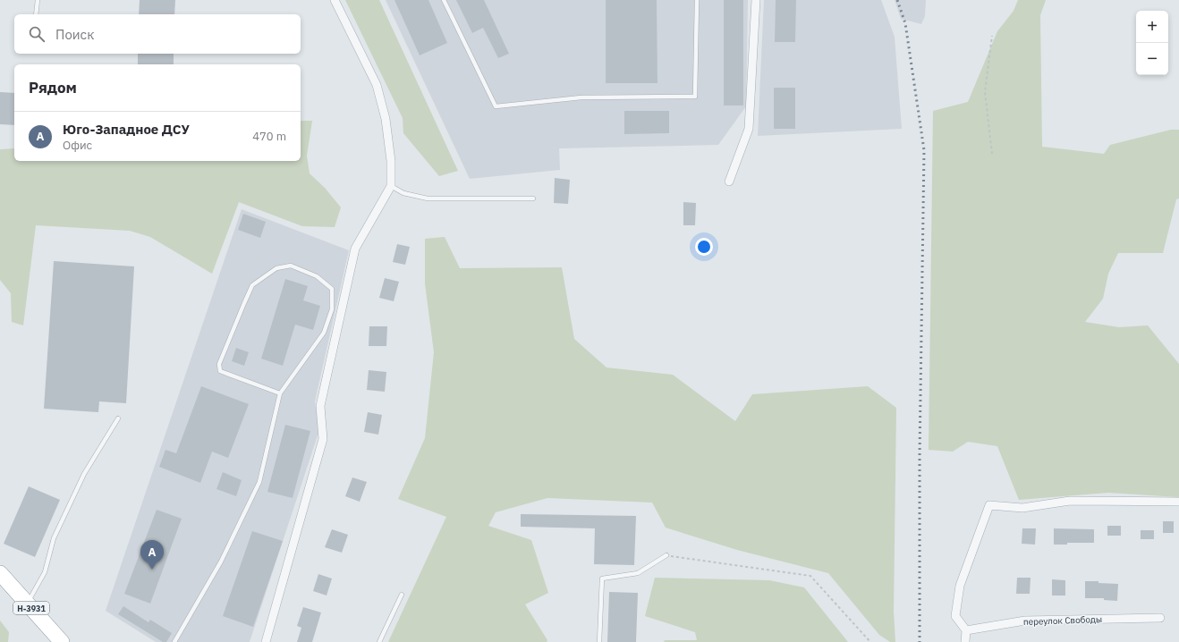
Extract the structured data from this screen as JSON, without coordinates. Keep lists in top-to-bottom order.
{
  "streets": {
    "highway": ["Н-3931"],
    "street": ["переулок Свободы"]
  },
  "page": {
    "map_buttons": ["+", "−"],
    "search": "Поиск",
    "heading": "Рядом",
    "list": [
      {
        "mark": "A",
        "name": "Юго-Западное ДСУ",
        "note": "Офис",
        "value": "470 m"
      }
    ],
    "pins": "A"
  }
}
